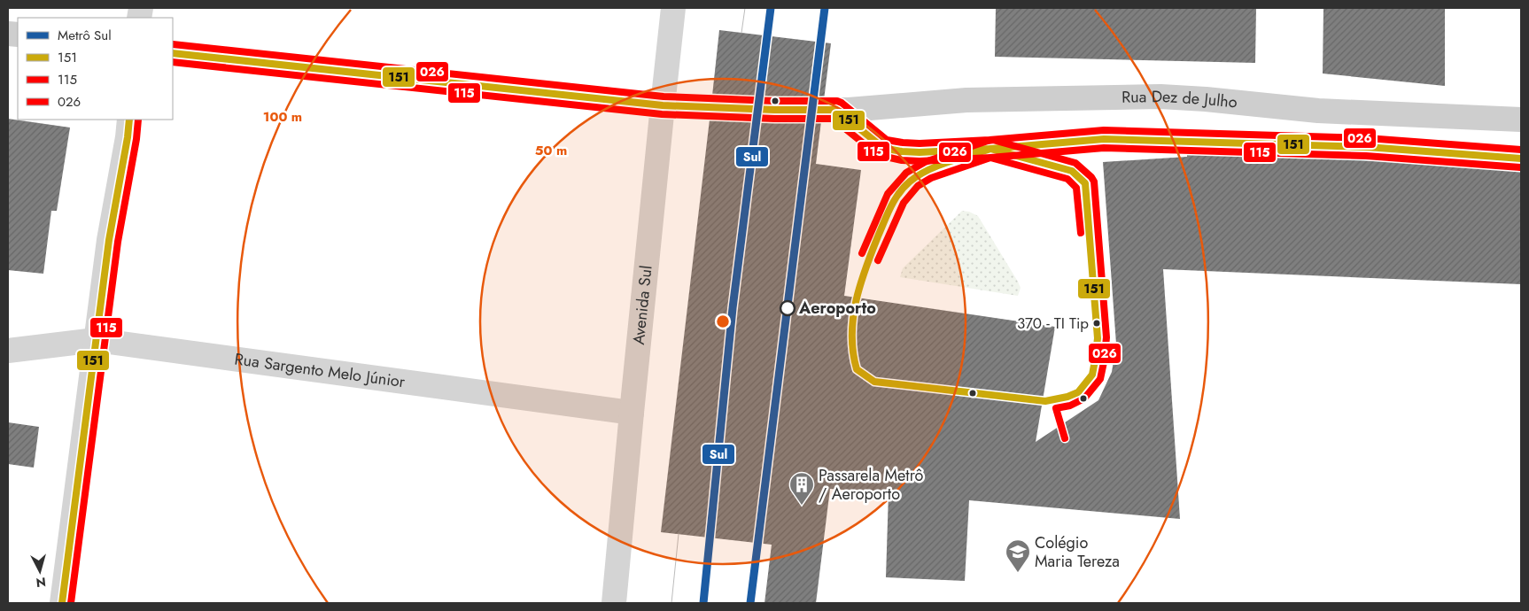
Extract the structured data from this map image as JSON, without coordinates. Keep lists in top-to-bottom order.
{
  "streets": {
    "main road": ["Rua Dez de Julho"],
    "street": ["Avenida Sul", "Rua Sargento Melo Júnior"]
  },
  "crossings": [
    ["Avenida Sul", "Rua Sargento Melo Júnior"]
  ],
  "places": {
    "other": ["Aeroporto", "370 - TI Tip"],
    "building": ["Passarela Metrô / Aeroporto"],
    "school or university": ["Colégio Maria Tereza"]
  },
  "lines": [
    "metro line Sul",
    "transit line 026",
    "transit line 151",
    "transit line 115"
  ],
  "legend": [
    "Metrô Sul",
    "151",
    "115",
    "026"
  ],
  "north": "bottom",
  "rings": ["100 m", "50 m"]
}
